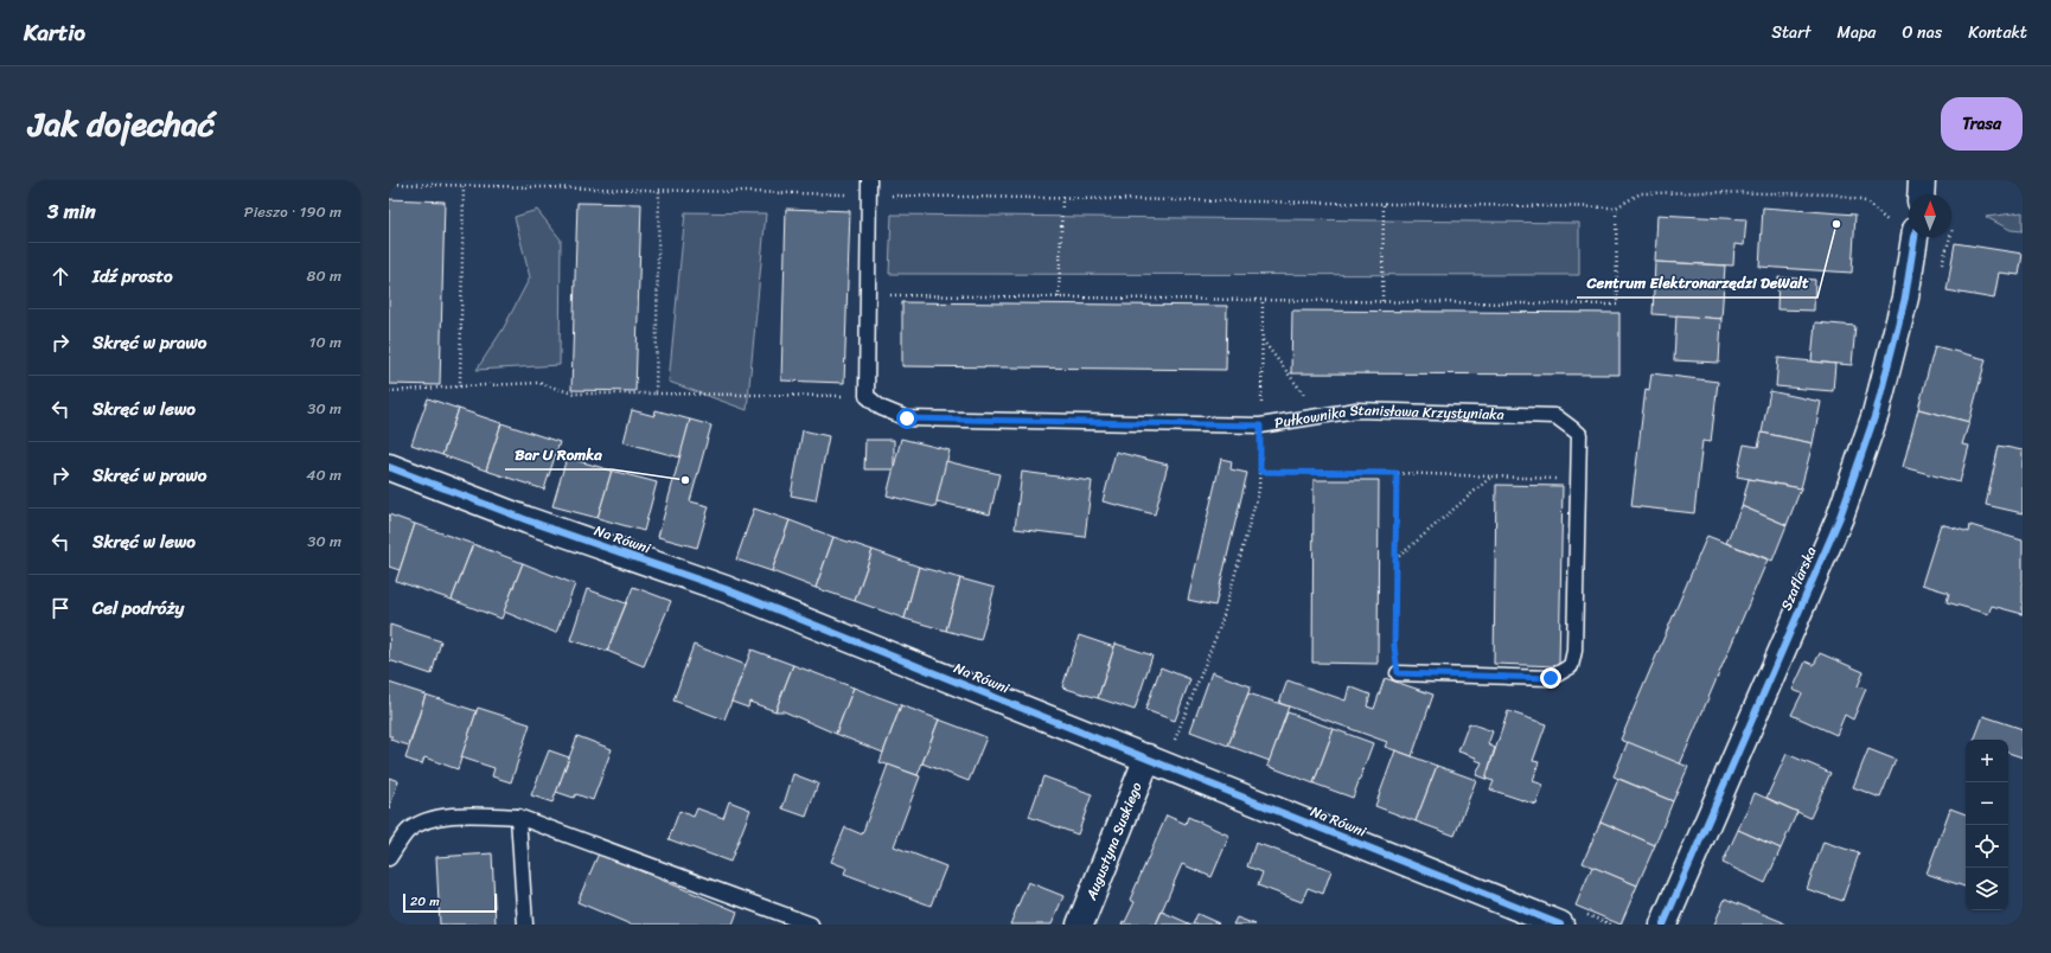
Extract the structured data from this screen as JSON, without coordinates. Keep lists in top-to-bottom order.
{
  "streets": {
    "street": ["Na Równi", "Szaflarska", "Augustyna Suskiego"],
    "lane": ["Pułkownika Stanisława Krzystyniaka"]
  },
  "crossings": [
    ["Na Równi", "Augustyna Suskiego"]
  ],
  "places": ["Centrum Elektronarzędzi DeWalt", "Bar U Romka"],
  "scale_bar": "20 m",
  "north": "top",
  "page": {
    "header": "Kartio",
    "nav": [
      "Start",
      "Mapa",
      "O nas",
      "Kontakt"
    ],
    "title": "Jak dojechać",
    "buttons": "Trasa",
    "heading": ["3 min", "Pieszo · 190 m"],
    "list": [
      ["Idź prosto", "80 m"],
      ["Skręć w prawo", "10 m"],
      ["Skręć w lewo", "30 m"],
      ["Skręć w prawo", "40 m"],
      ["Skręć w lewo", "30 m"],
      "Cel podróży"
    ],
    "map_buttons": ["+", "−"],
    "scale": "20 m"
  }
}
